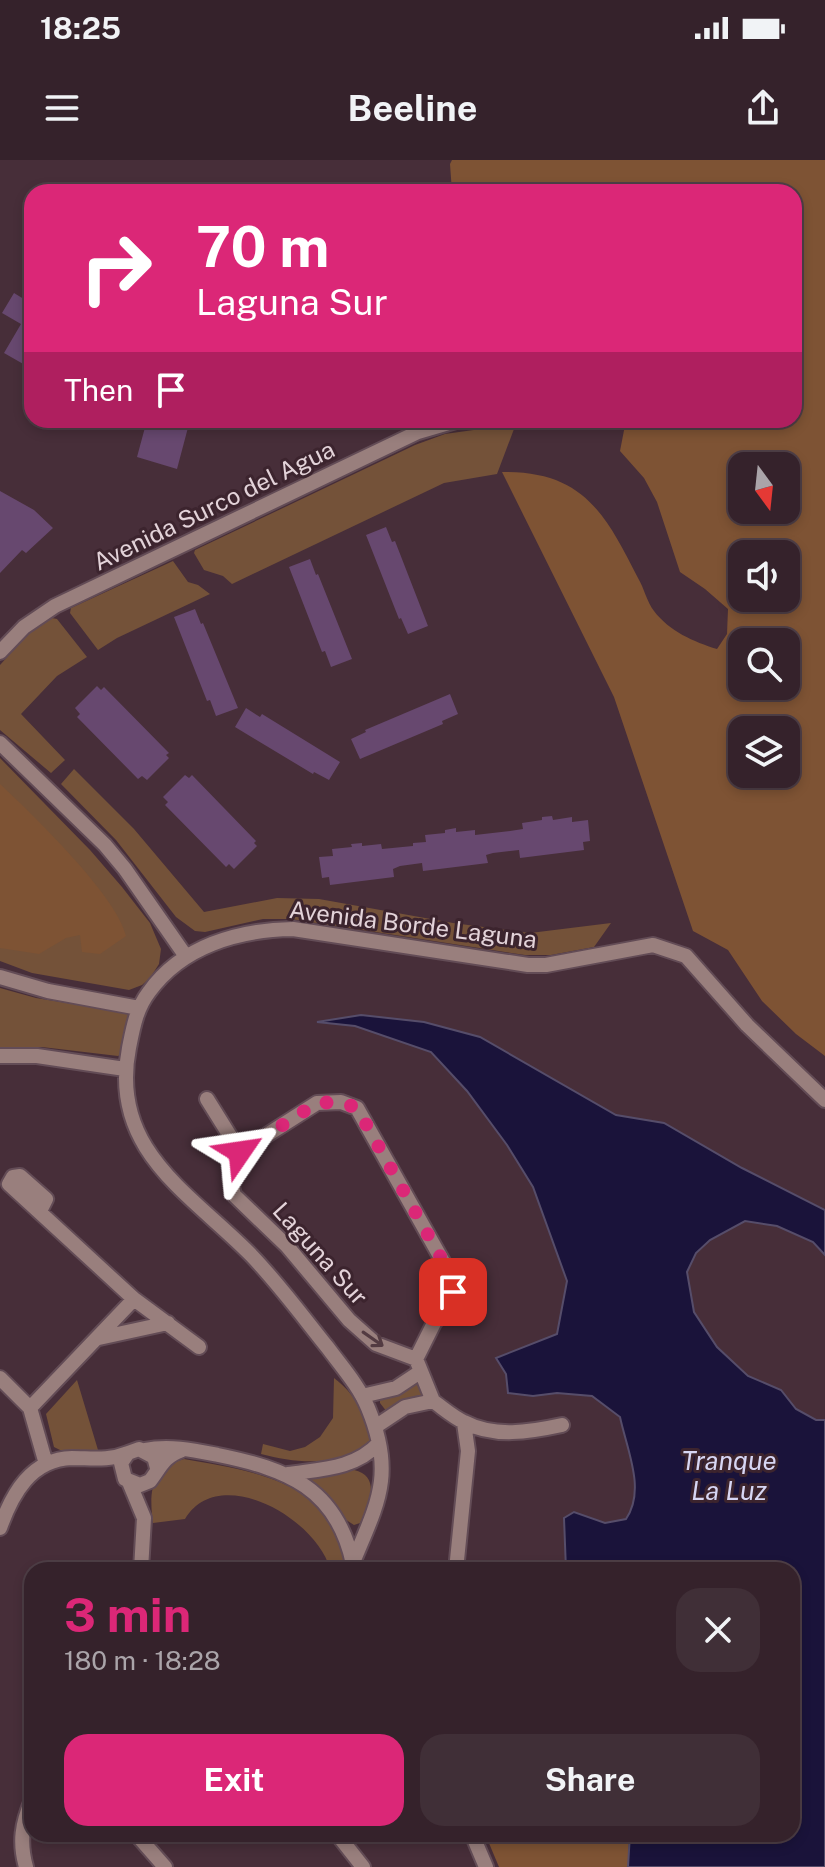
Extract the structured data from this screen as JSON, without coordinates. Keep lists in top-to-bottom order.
{
  "streets": {
    "street": ["Avenida Surco del Agua", "Avenida Borde Laguna", "Laguna Sur"]
  },
  "one_way": ["Laguna Sur"],
  "water": ["Tranque La Luz"],
  "north": "bottom",
  "page": {
    "status": "18:25",
    "header": "Beeline",
    "turn": ["70 m", "Laguna Sur"],
    "then": "Then",
    "heading": ["3 min", "180 m · 18:28"],
    "buttons": ["Exit", "Share"]
  }
}
